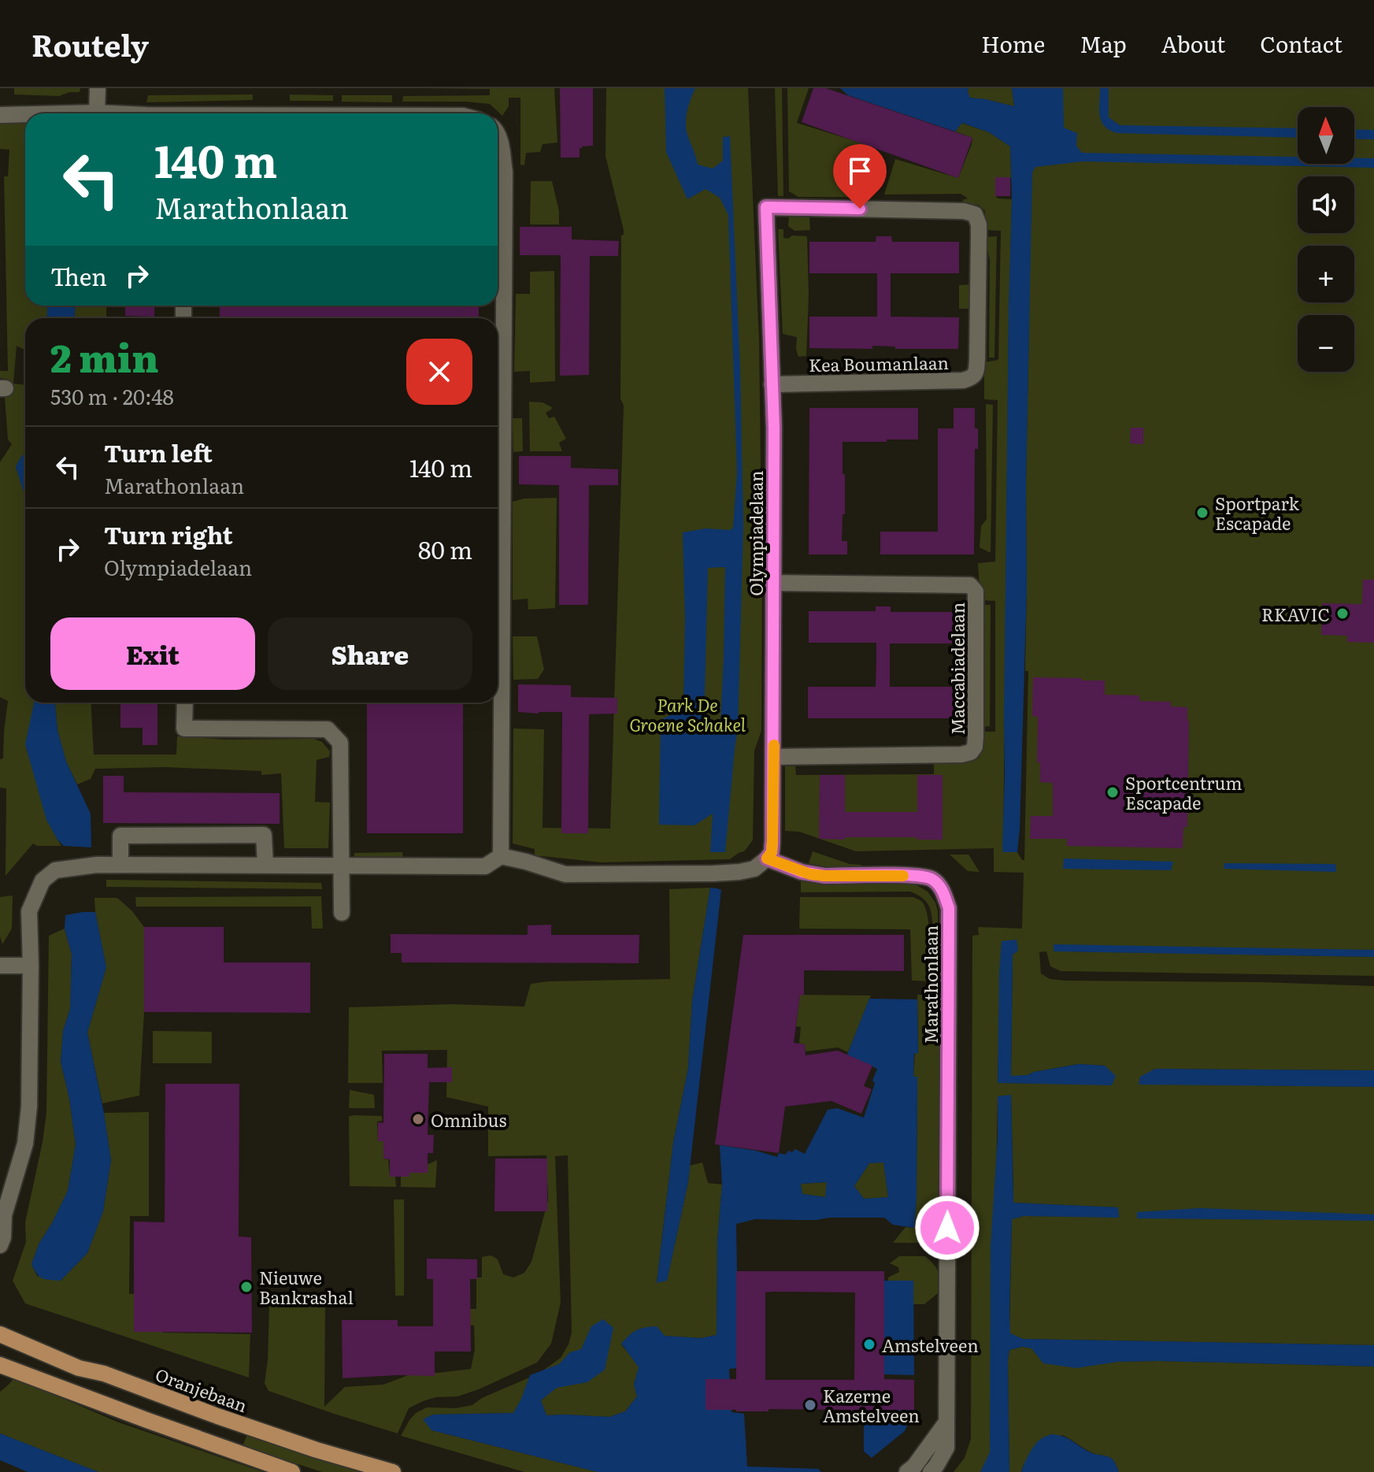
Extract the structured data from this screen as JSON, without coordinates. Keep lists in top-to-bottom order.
{
  "streets": {
    "main road": ["Oranjebaan"],
    "street": [
      "Kea Boumanlaan",
      "Olympiadelaan",
      "Maccabiadelaan",
      "Marathonlaan"
    ]
  },
  "crossings": [
    ["Kea Boumanlaan", "Olympiadelaan"],
    ["Olympiadelaan", "Maccabiadelaan"],
    ["Olympiadelaan", "Marathonlaan"]
  ],
  "parks": ["Park De Groene Schakel"],
  "places": [
    "Sportpark Escapade",
    "RKAVIC",
    "Sportcentrum Escapade",
    "Omnibus",
    "Nieuwe Bankrashal",
    "Amstelveen",
    "Kazerne Amstelveen"
  ],
  "north": "top",
  "page": {
    "header": "Routely",
    "nav": [
      "Home",
      "Map",
      "About",
      "Contact"
    ],
    "map_buttons": ["+", "−"],
    "turn": ["140 m", "Marathonlaan"],
    "then": "Then",
    "heading": ["2 min", "530 m · 20:48"],
    "list": [
      {
        "name": "Turn left",
        "note": "Marathonlaan",
        "value": "140 m"
      },
      {
        "name": "Turn right",
        "note": "Olympiadelaan",
        "value": "80 m"
      }
    ],
    "buttons": ["Exit", "Share"]
  }
}
